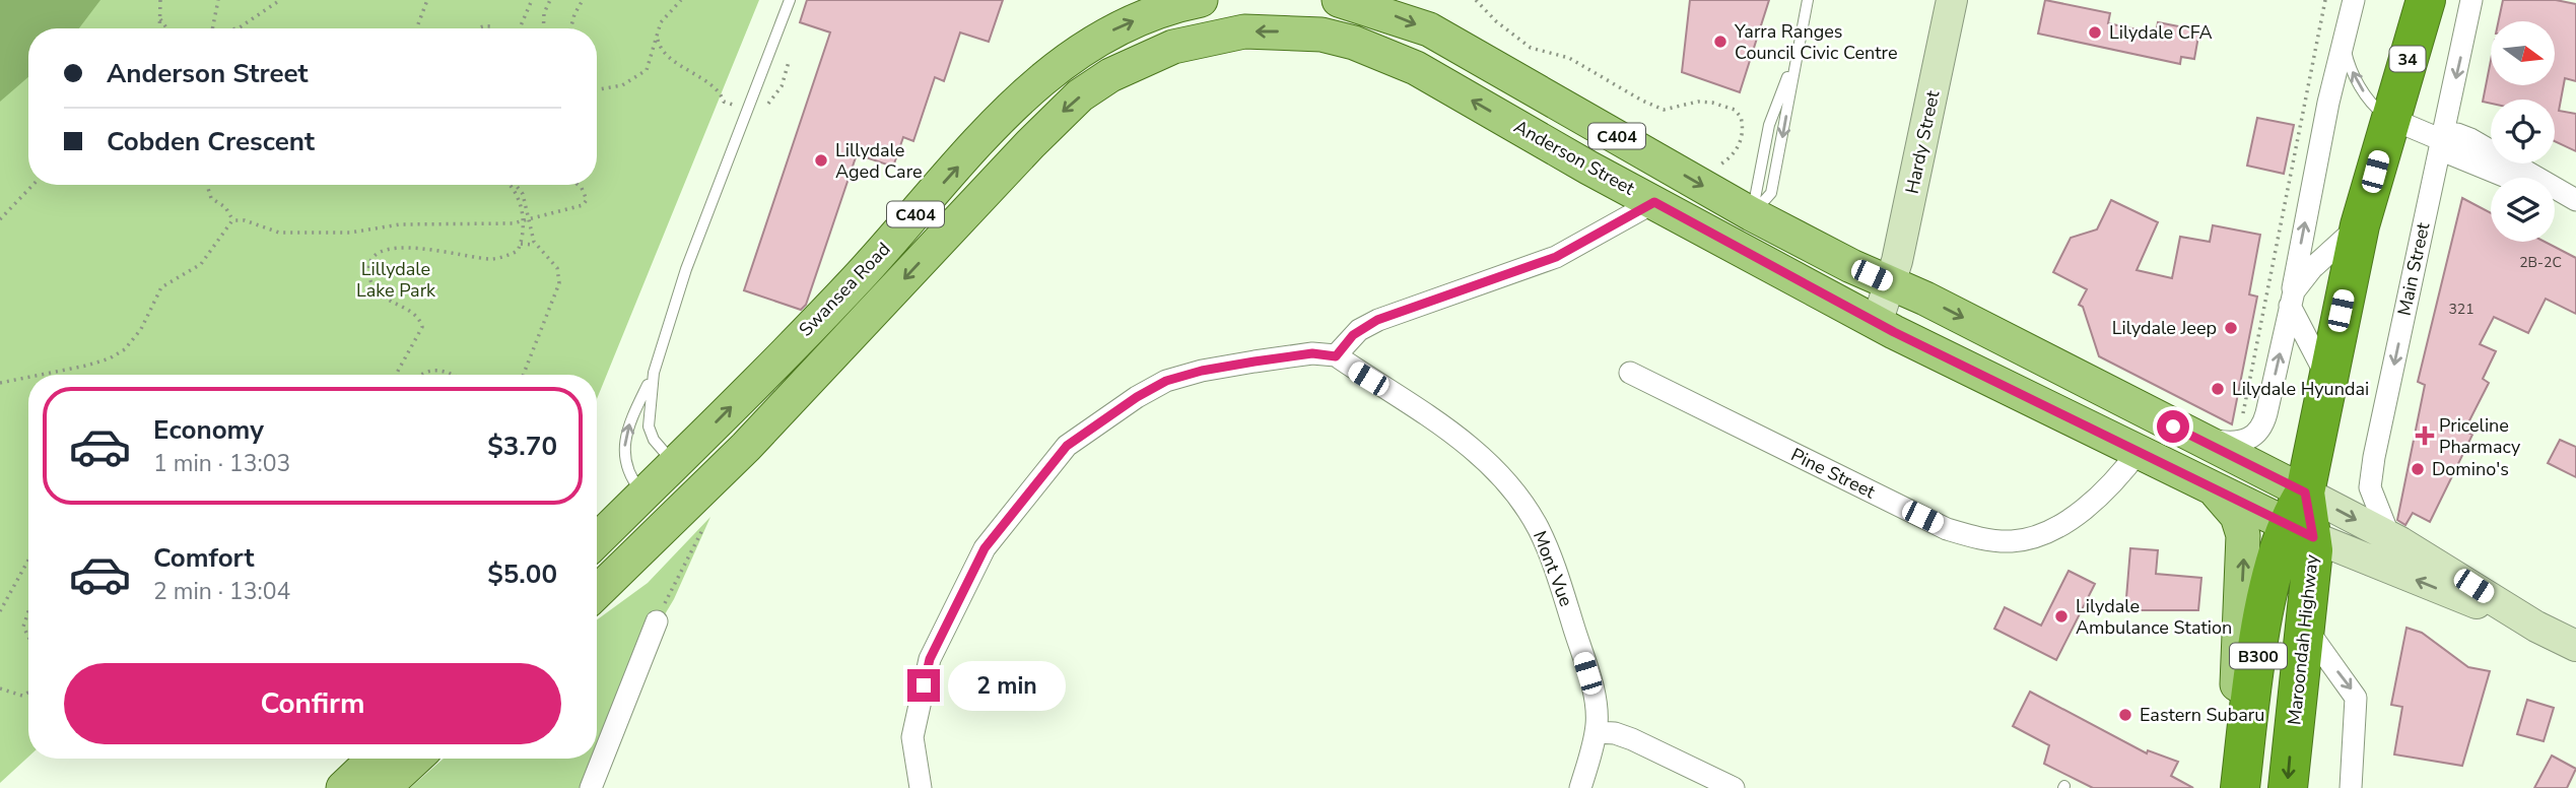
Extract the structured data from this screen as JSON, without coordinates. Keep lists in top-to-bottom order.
{
  "streets": {
    "highway": ["34", "Maroondah Highway", "B300"],
    "main road": [
      "C404",
      "Hardy Street",
      "Anderson Street",
      "Swansea Road"
    ],
    "street": ["Main Street", "Pine Street", "Mont Vue"]
  },
  "crossings": [
    ["Hardy Street", "Anderson Street"],
    ["Anderson Street", "Main Street"],
    ["Anderson Street", "Swansea Road"],
    ["Anderson Street", "Pine Street"],
    ["Anderson Street", "Maroondah Highway"]
  ],
  "parks": ["Lillydale Lake Park"],
  "places": {
    "other": [
      "Lilydale CFA",
      "Yarra Ranges Council Civic Centre",
      "Lillydale Aged Care",
      "Lilydale Jeep",
      "Lilydale Hyundai",
      "Domino's",
      "Lilydale Ambulance Station",
      "Eastern Subaru"
    ],
    "health": ["Priceline Pharmacy"]
  },
  "house_numbers": ["2B-2C", "321"],
  "north": "right",
  "page": {
    "banner": ["Anderson Street", "Cobden Crescent"],
    "list": [
      {
        "name": "Economy",
        "note": "1 min · 13:03",
        "value": "$3.70"
      },
      {
        "name": "Comfort",
        "note": "2 min · 13:04",
        "value": "$5.00"
      }
    ],
    "buttons": "Confirm",
    "bubble": "2 min"
  }
}
